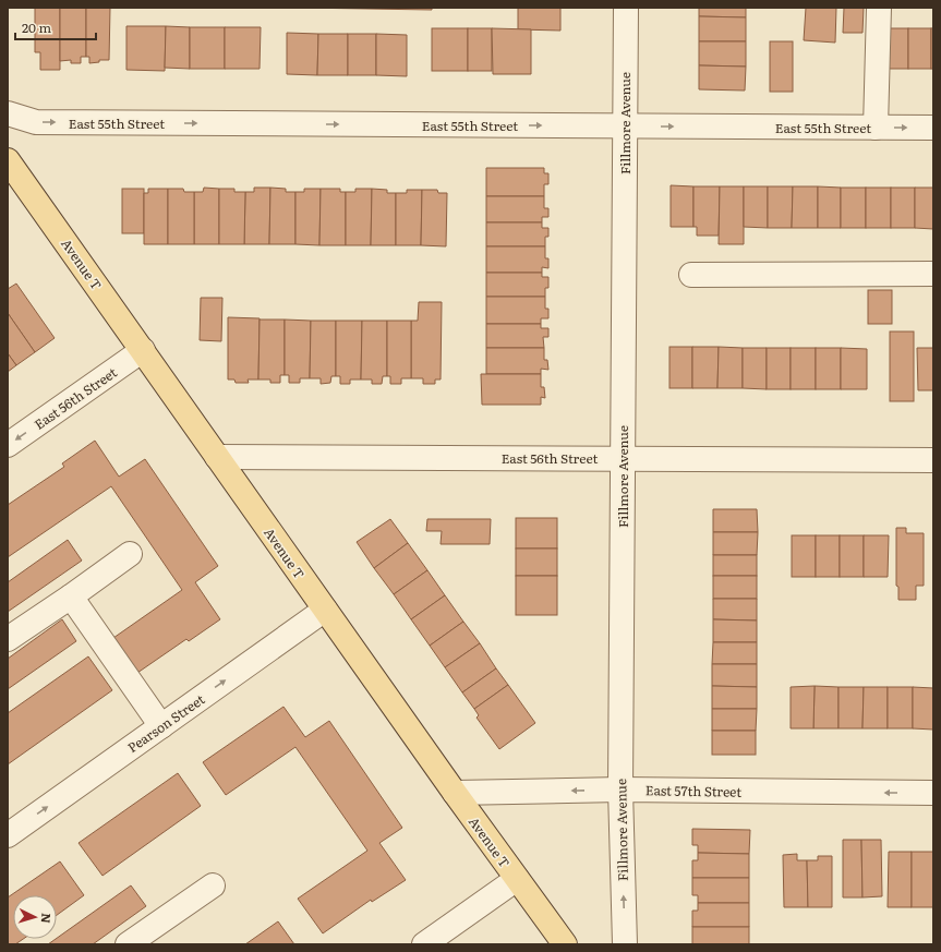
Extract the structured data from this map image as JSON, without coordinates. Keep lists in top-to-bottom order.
{
  "streets": {
    "main road": ["Avenue T"],
    "street": [
      "East 55th Street",
      "Fillmore Avenue",
      "East 56th Street",
      "Pearson Street",
      "East 57th Street"
    ]
  },
  "crossings": [
    ["East 55th Street", "Fillmore Avenue"],
    ["Fillmore Avenue", "East 56th Street"],
    ["Fillmore Avenue", "East 57th Street"],
    ["Avenue T", "East 56th Street"],
    ["Avenue T", "Pearson Street"],
    ["Avenue T", "East 57th Street"]
  ],
  "one_way": ["East 55th Street", "East 57th Street"],
  "scale_bar": "20 m",
  "north": "right"
}
